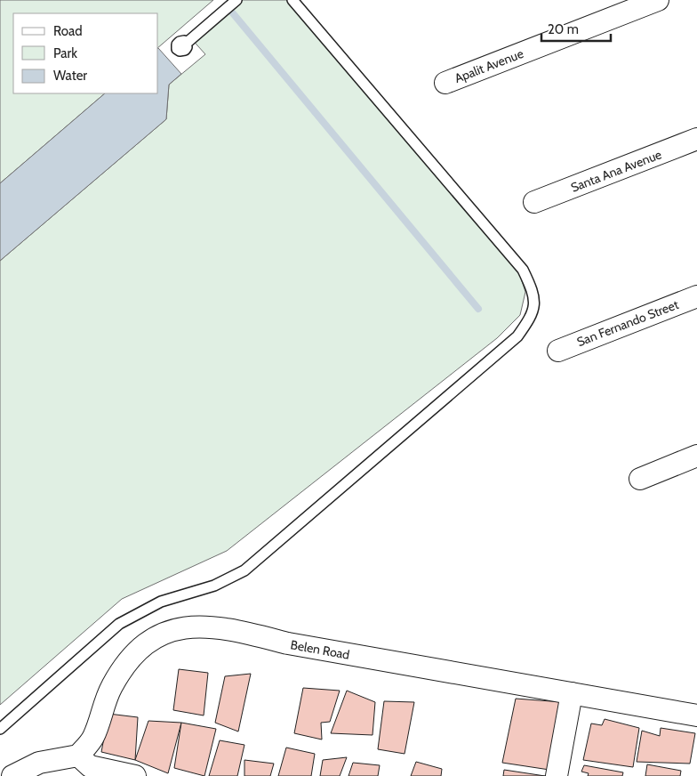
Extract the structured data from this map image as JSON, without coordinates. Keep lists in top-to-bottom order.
{
  "streets": {
    "street": [
      "Apalit Avenue",
      "Santa Ana Avenue",
      "San Fernando Street",
      "Belen Road"
    ]
  },
  "legend": ["Road", "Park", "Water"],
  "scale_bar": "20 m"
}
